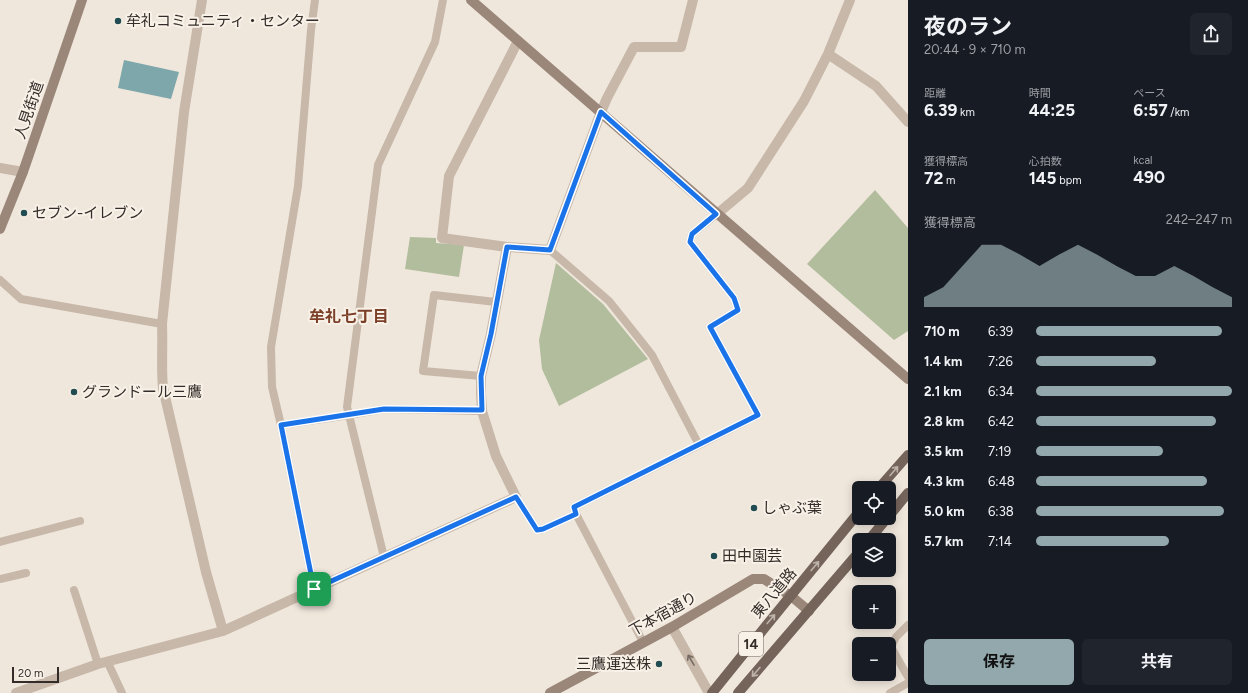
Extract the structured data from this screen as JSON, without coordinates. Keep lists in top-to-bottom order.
{
  "streets": {
    "main road": ["東八道路", "14"],
    "street": ["人見街道", "下本宿通り"]
  },
  "crossings": [
    ["東八道路", "下本宿通り"],
    ["下本宿通り", "14"]
  ],
  "districts": ["牟礼七丁目"],
  "places": [
    "牟礼コミュニティ・センター",
    "セブン-イレブン",
    "グランドール三鷹",
    "しゃぶ葉",
    "田中園芸",
    "三鷹運送株"
  ],
  "scale_bar": "20 m",
  "page": {
    "heading": ["夜のラン", "20:44 · 9 × 710 m"],
    "stats": [
      ["距離", "6.39 km"],
      ["時間", "44:25"],
      ["ペース", "6:57 /km"],
      ["獲得標高", "72 m"],
      ["心拍数", "145 bpm"],
      ["kcal", "490"]
    ],
    "chart": ["獲得標高", "242–247 m"],
    "list": [
      {
        "name": "710 m",
        "note": "6:39"
      },
      {
        "name": "1.4 km",
        "note": "7:26"
      },
      {
        "name": "2.1 km",
        "note": "6:34"
      },
      {
        "name": "2.8 km",
        "note": "6:42"
      },
      {
        "name": "3.5 km",
        "note": "7:19"
      },
      {
        "name": "4.3 km",
        "note": "6:48"
      },
      {
        "name": "5.0 km",
        "note": "6:38"
      },
      {
        "name": "5.7 km",
        "note": "7:14"
      }
    ],
    "map_buttons": ["+", "−"],
    "buttons": ["保存", "共有"],
    "scale": "20 m"
  }
}
